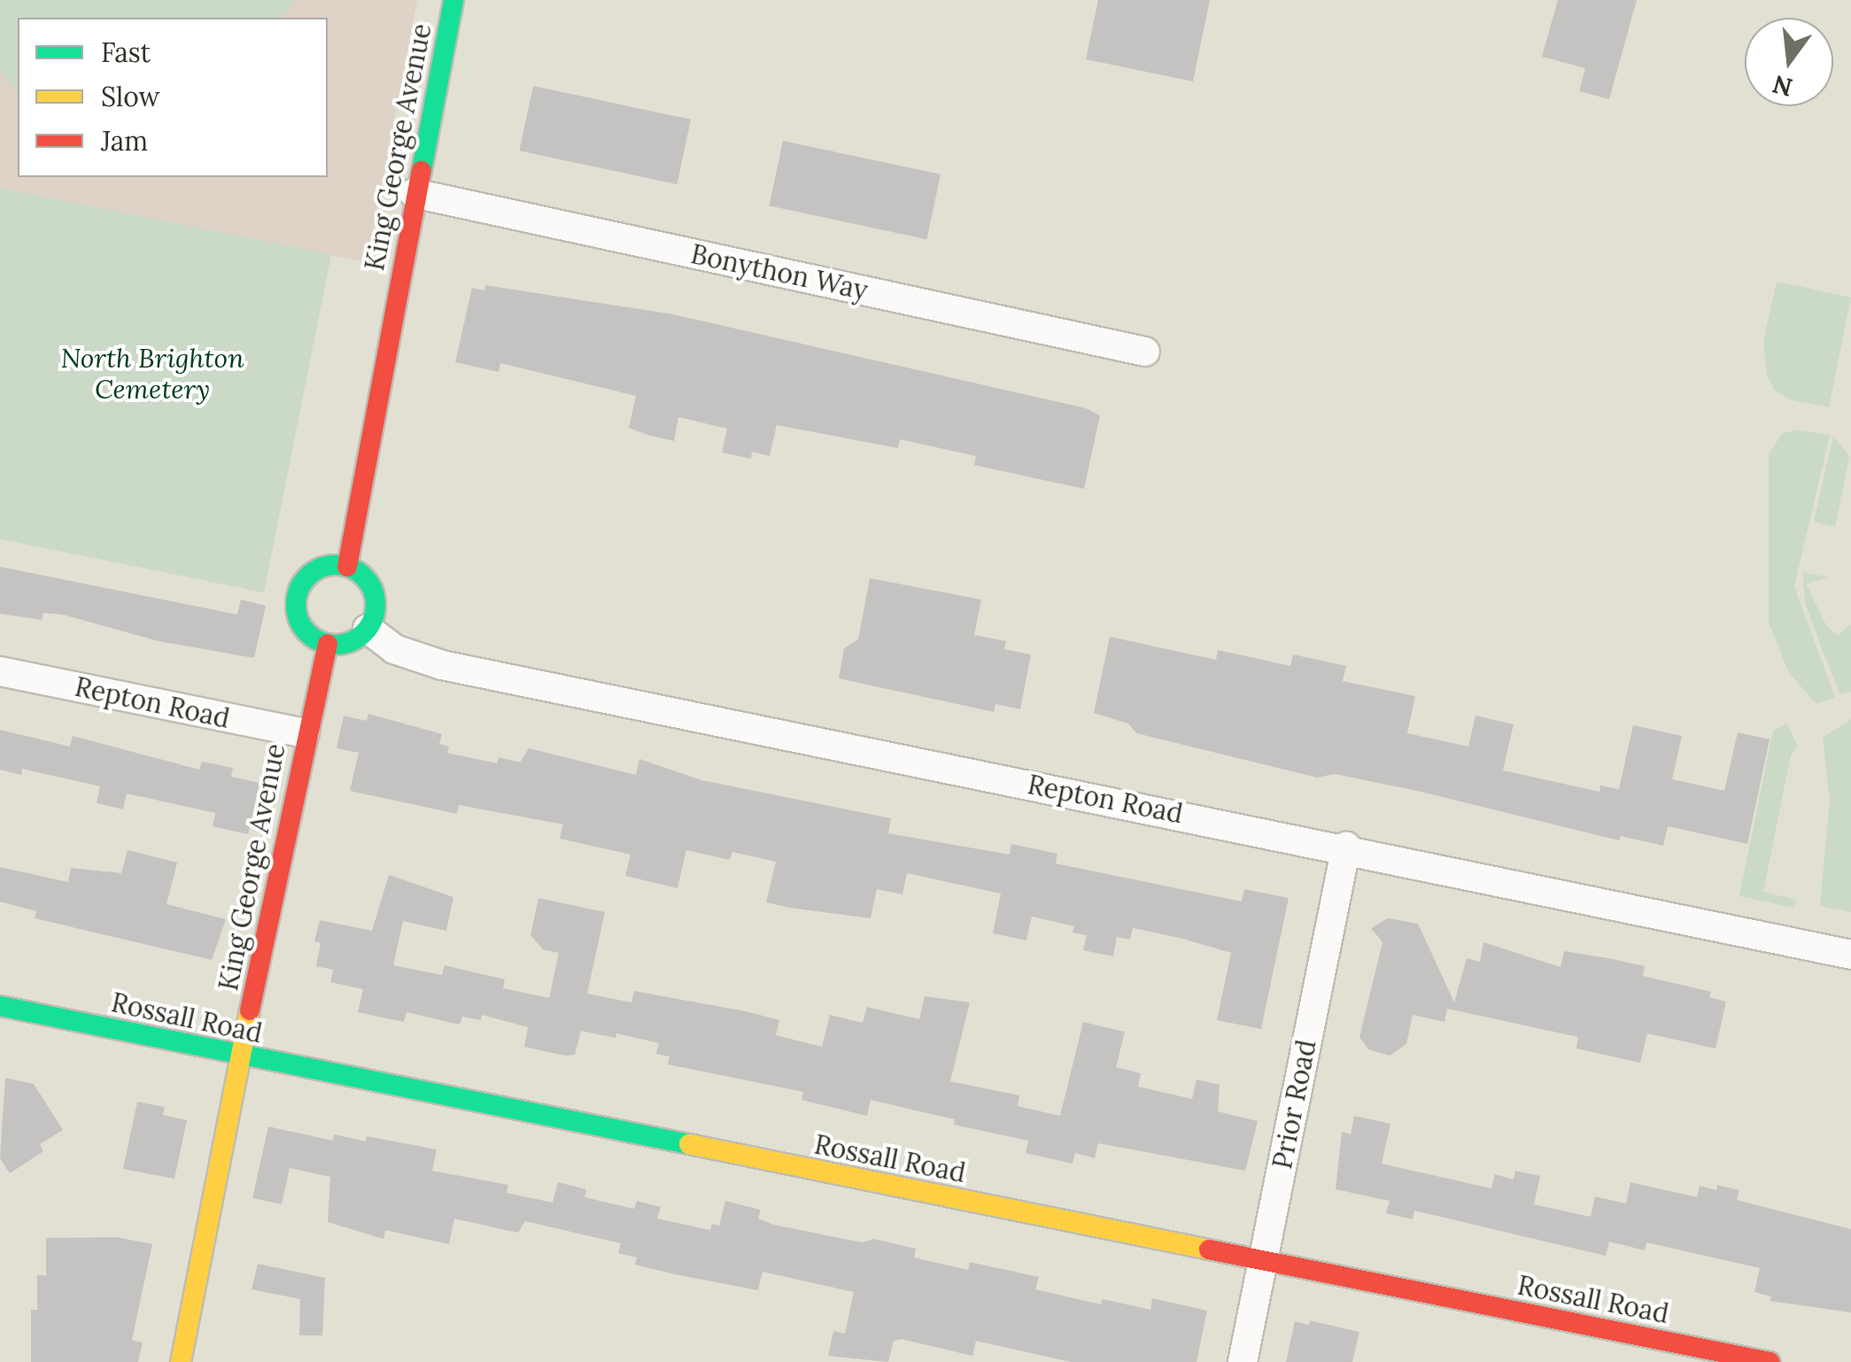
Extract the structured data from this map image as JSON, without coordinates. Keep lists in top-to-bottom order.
{
  "streets": {
    "street": [
      "King George Avenue",
      "Bonython Way",
      "Repton Road",
      "Rossall Road",
      "Prior Road"
    ]
  },
  "crossings": [
    ["King George Avenue", "Bonython Way"],
    ["King George Avenue", "Repton Road"],
    ["King George Avenue", "Rossall Road"],
    ["Repton Road", "Prior Road"],
    ["Rossall Road", "Prior Road"]
  ],
  "parks": ["North Brighton Cemetery"],
  "legend": ["Fast", "Slow", "Jam"],
  "north": "bottom"
}
